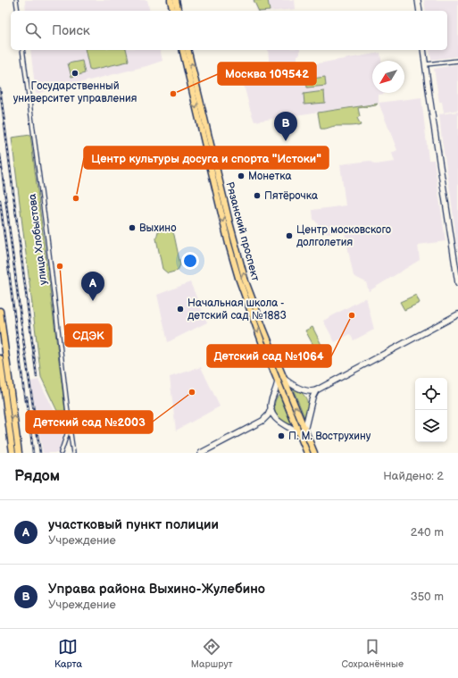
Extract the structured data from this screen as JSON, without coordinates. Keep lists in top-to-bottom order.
{
  "streets": {
    "main road": ["Рязанский проспект"],
    "street": ["улица Хлобыстова"]
  },
  "places": [
    "Государственный университет управления",
    "Москва 109542",
    "Монетка",
    "Пятёрочка",
    "Центр культуры досуга и спорта \"Истоки\"",
    "Выхино",
    "Центр московского долголетия",
    "СДЭК",
    "Начальная школа - детский сад №1883",
    "Детский сад №1064",
    "Детский сад №2003",
    "П. М. Вострухину"
  ],
  "north": "bottom left",
  "page": {
    "search": "Поиск",
    "pins": ["B", "A"],
    "heading": ["Рядом", "Найдено: 2"],
    "list": [
      {
        "mark": "A",
        "name": "участковый пункт полиции",
        "note": "Учреждение",
        "value": "240 m"
      },
      {
        "mark": "B",
        "name": "Управа района Выхино-Жулебино",
        "note": "Учреждение",
        "value": "350 m"
      }
    ],
    "nav": ["Карта", "Маршрут", "Сохранённые"]
  }
}
